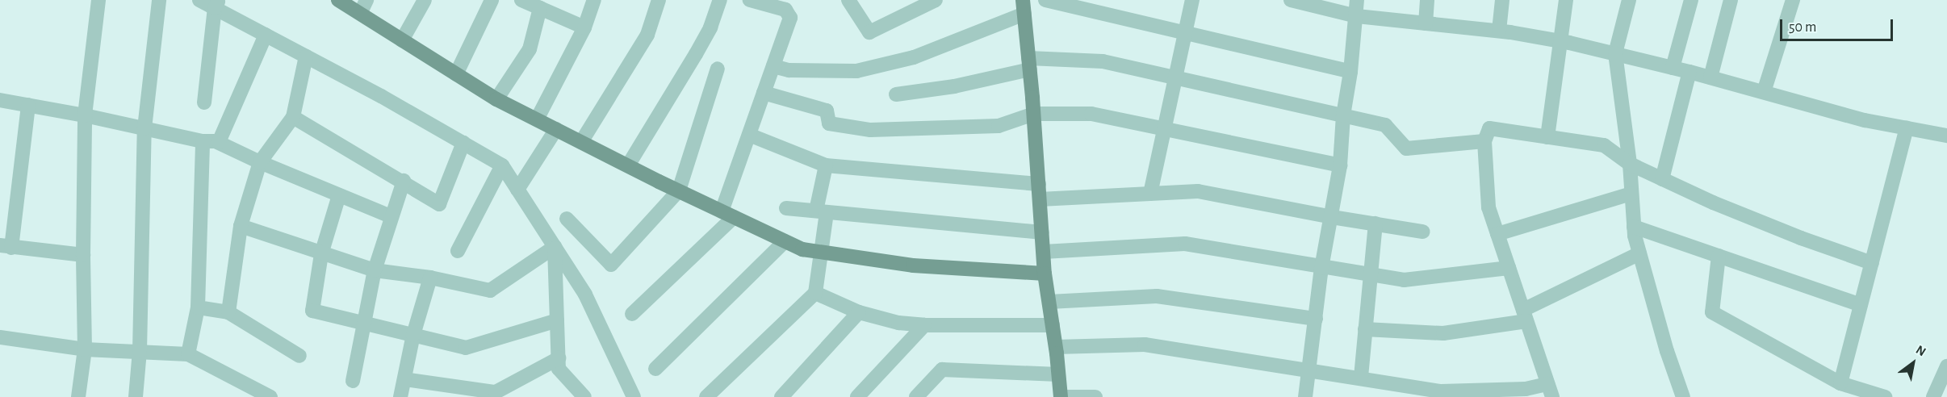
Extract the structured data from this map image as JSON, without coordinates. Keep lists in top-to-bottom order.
{
  "scale_bar": "50 m",
  "north": "top right"
}
